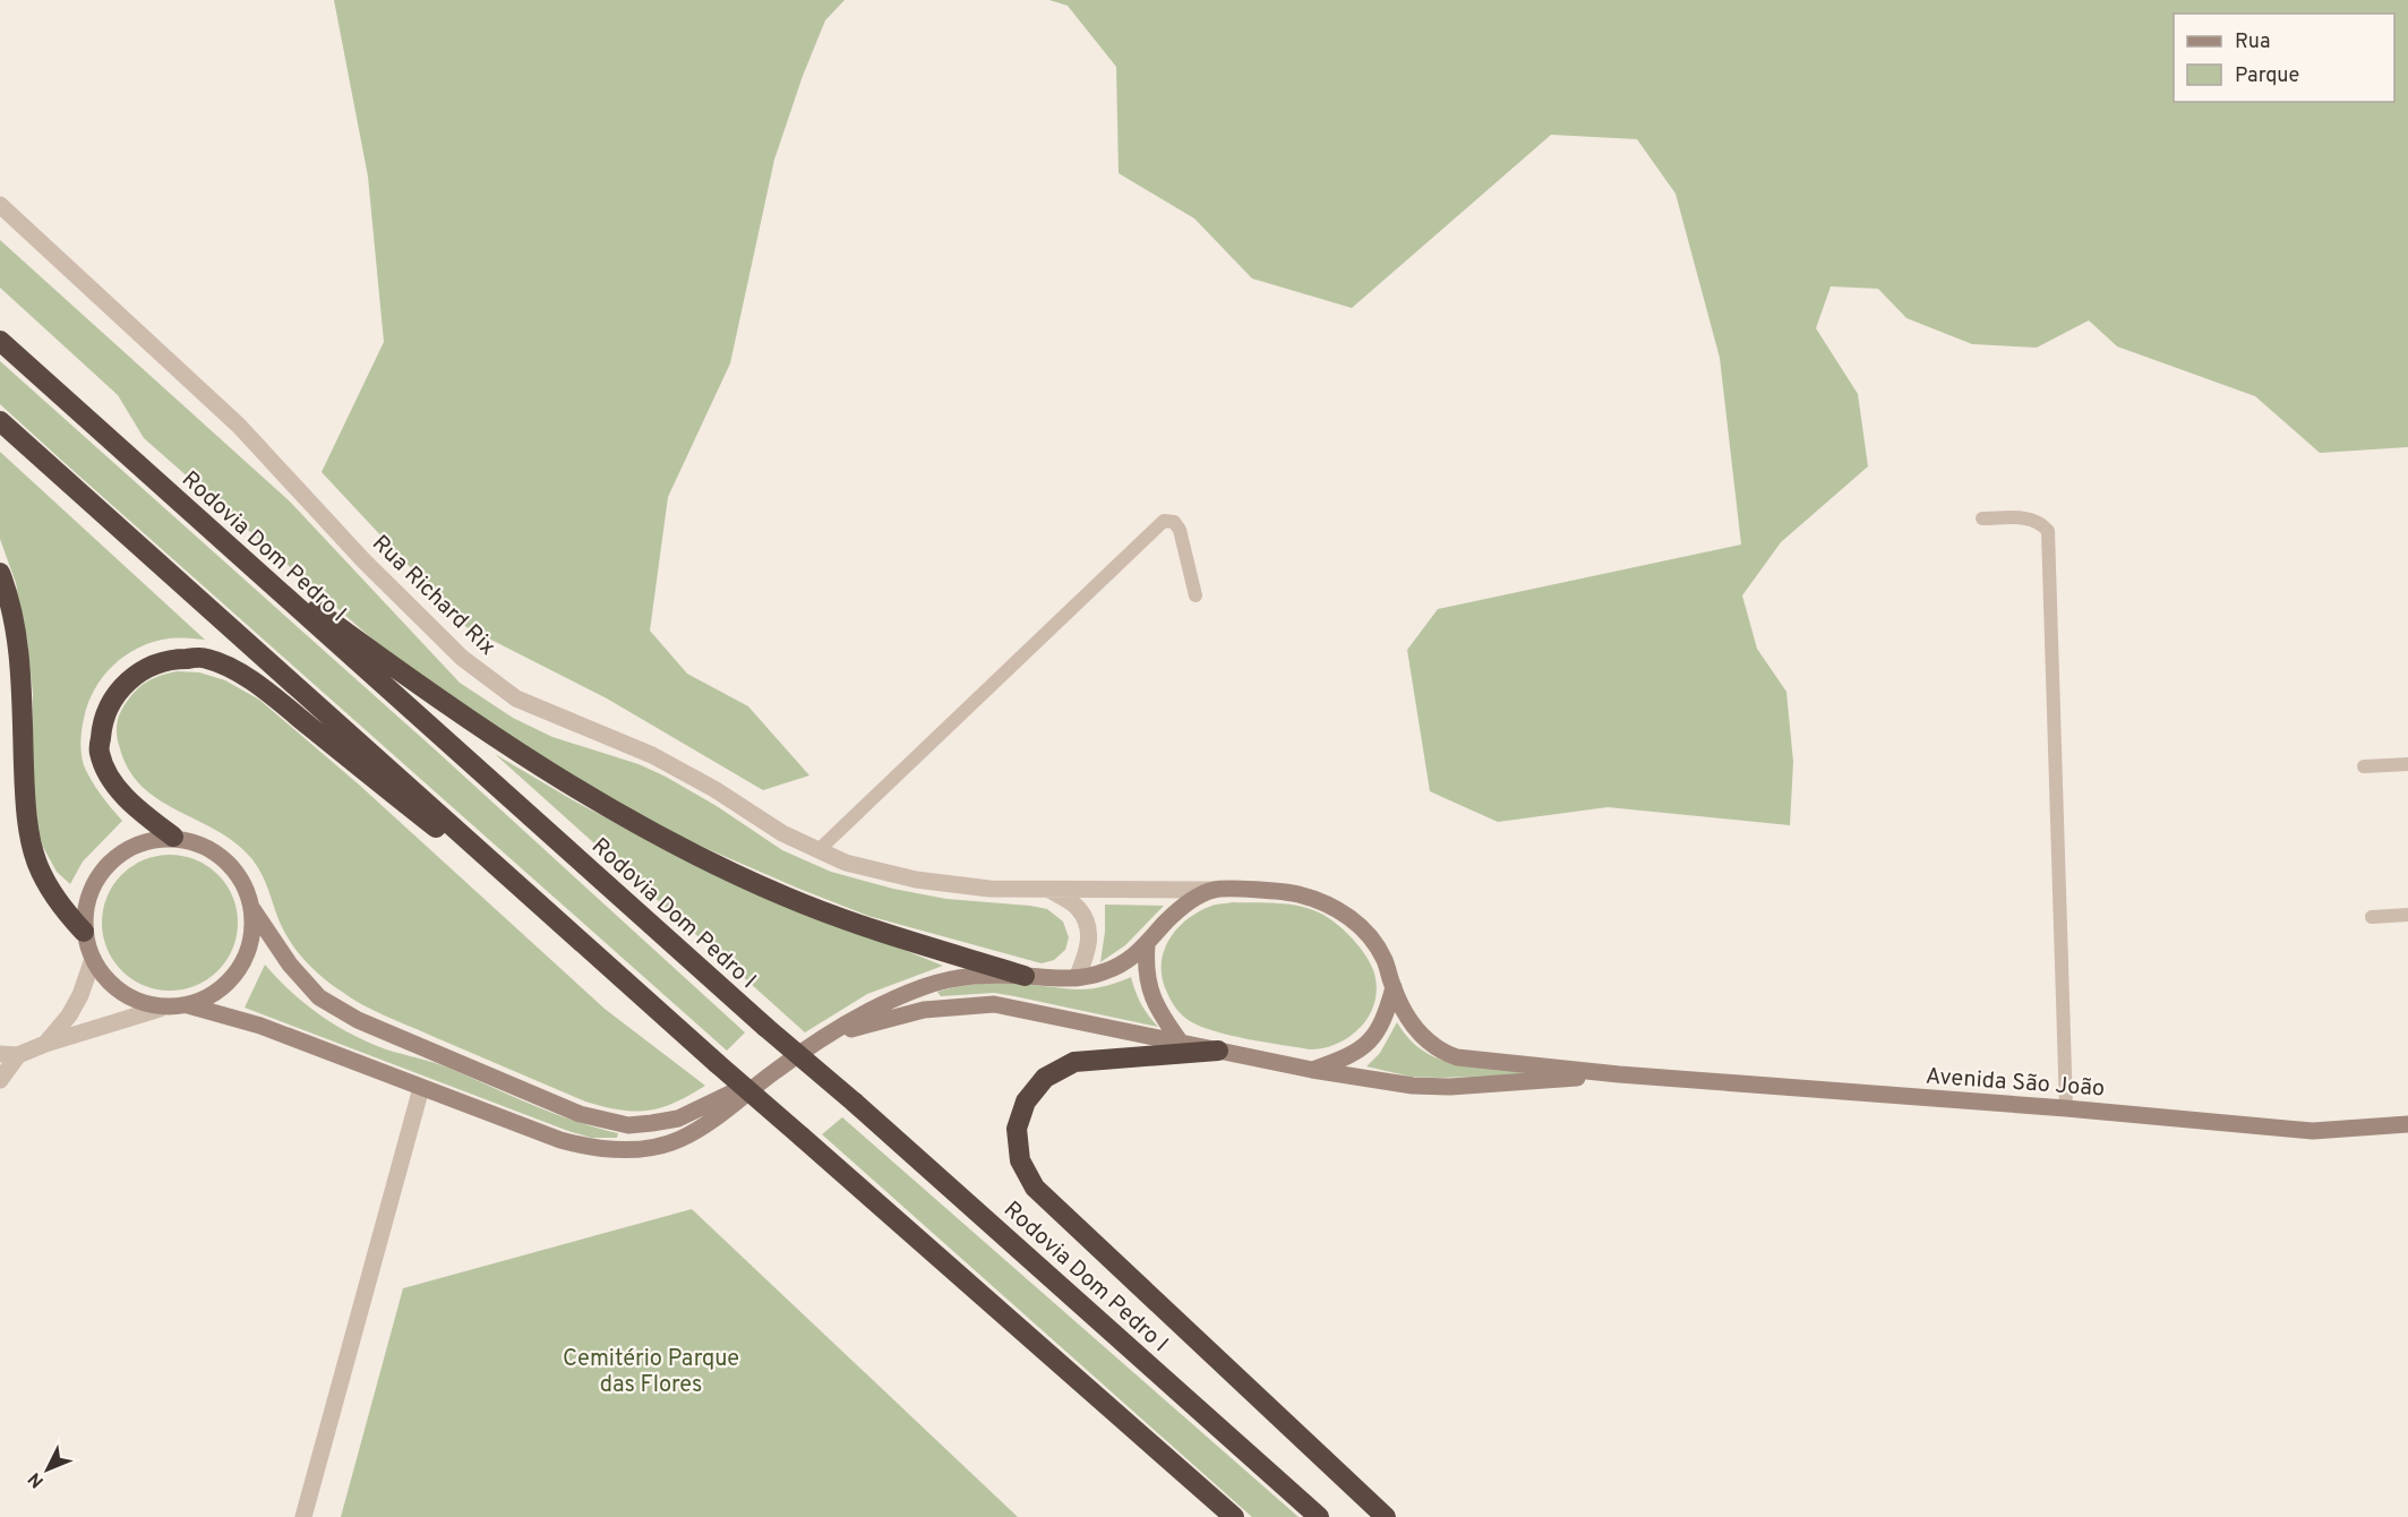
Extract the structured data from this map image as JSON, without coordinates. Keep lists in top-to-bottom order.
{
  "streets": {
    "highway": ["Rodovia Dom Pedro I"],
    "main road": ["Avenida São João"],
    "street": ["Rua Richard Rix"]
  },
  "parks": ["Cemitério Parque das Flores"],
  "legend": ["Rua", "Parque"],
  "north": "bottom left"
}
